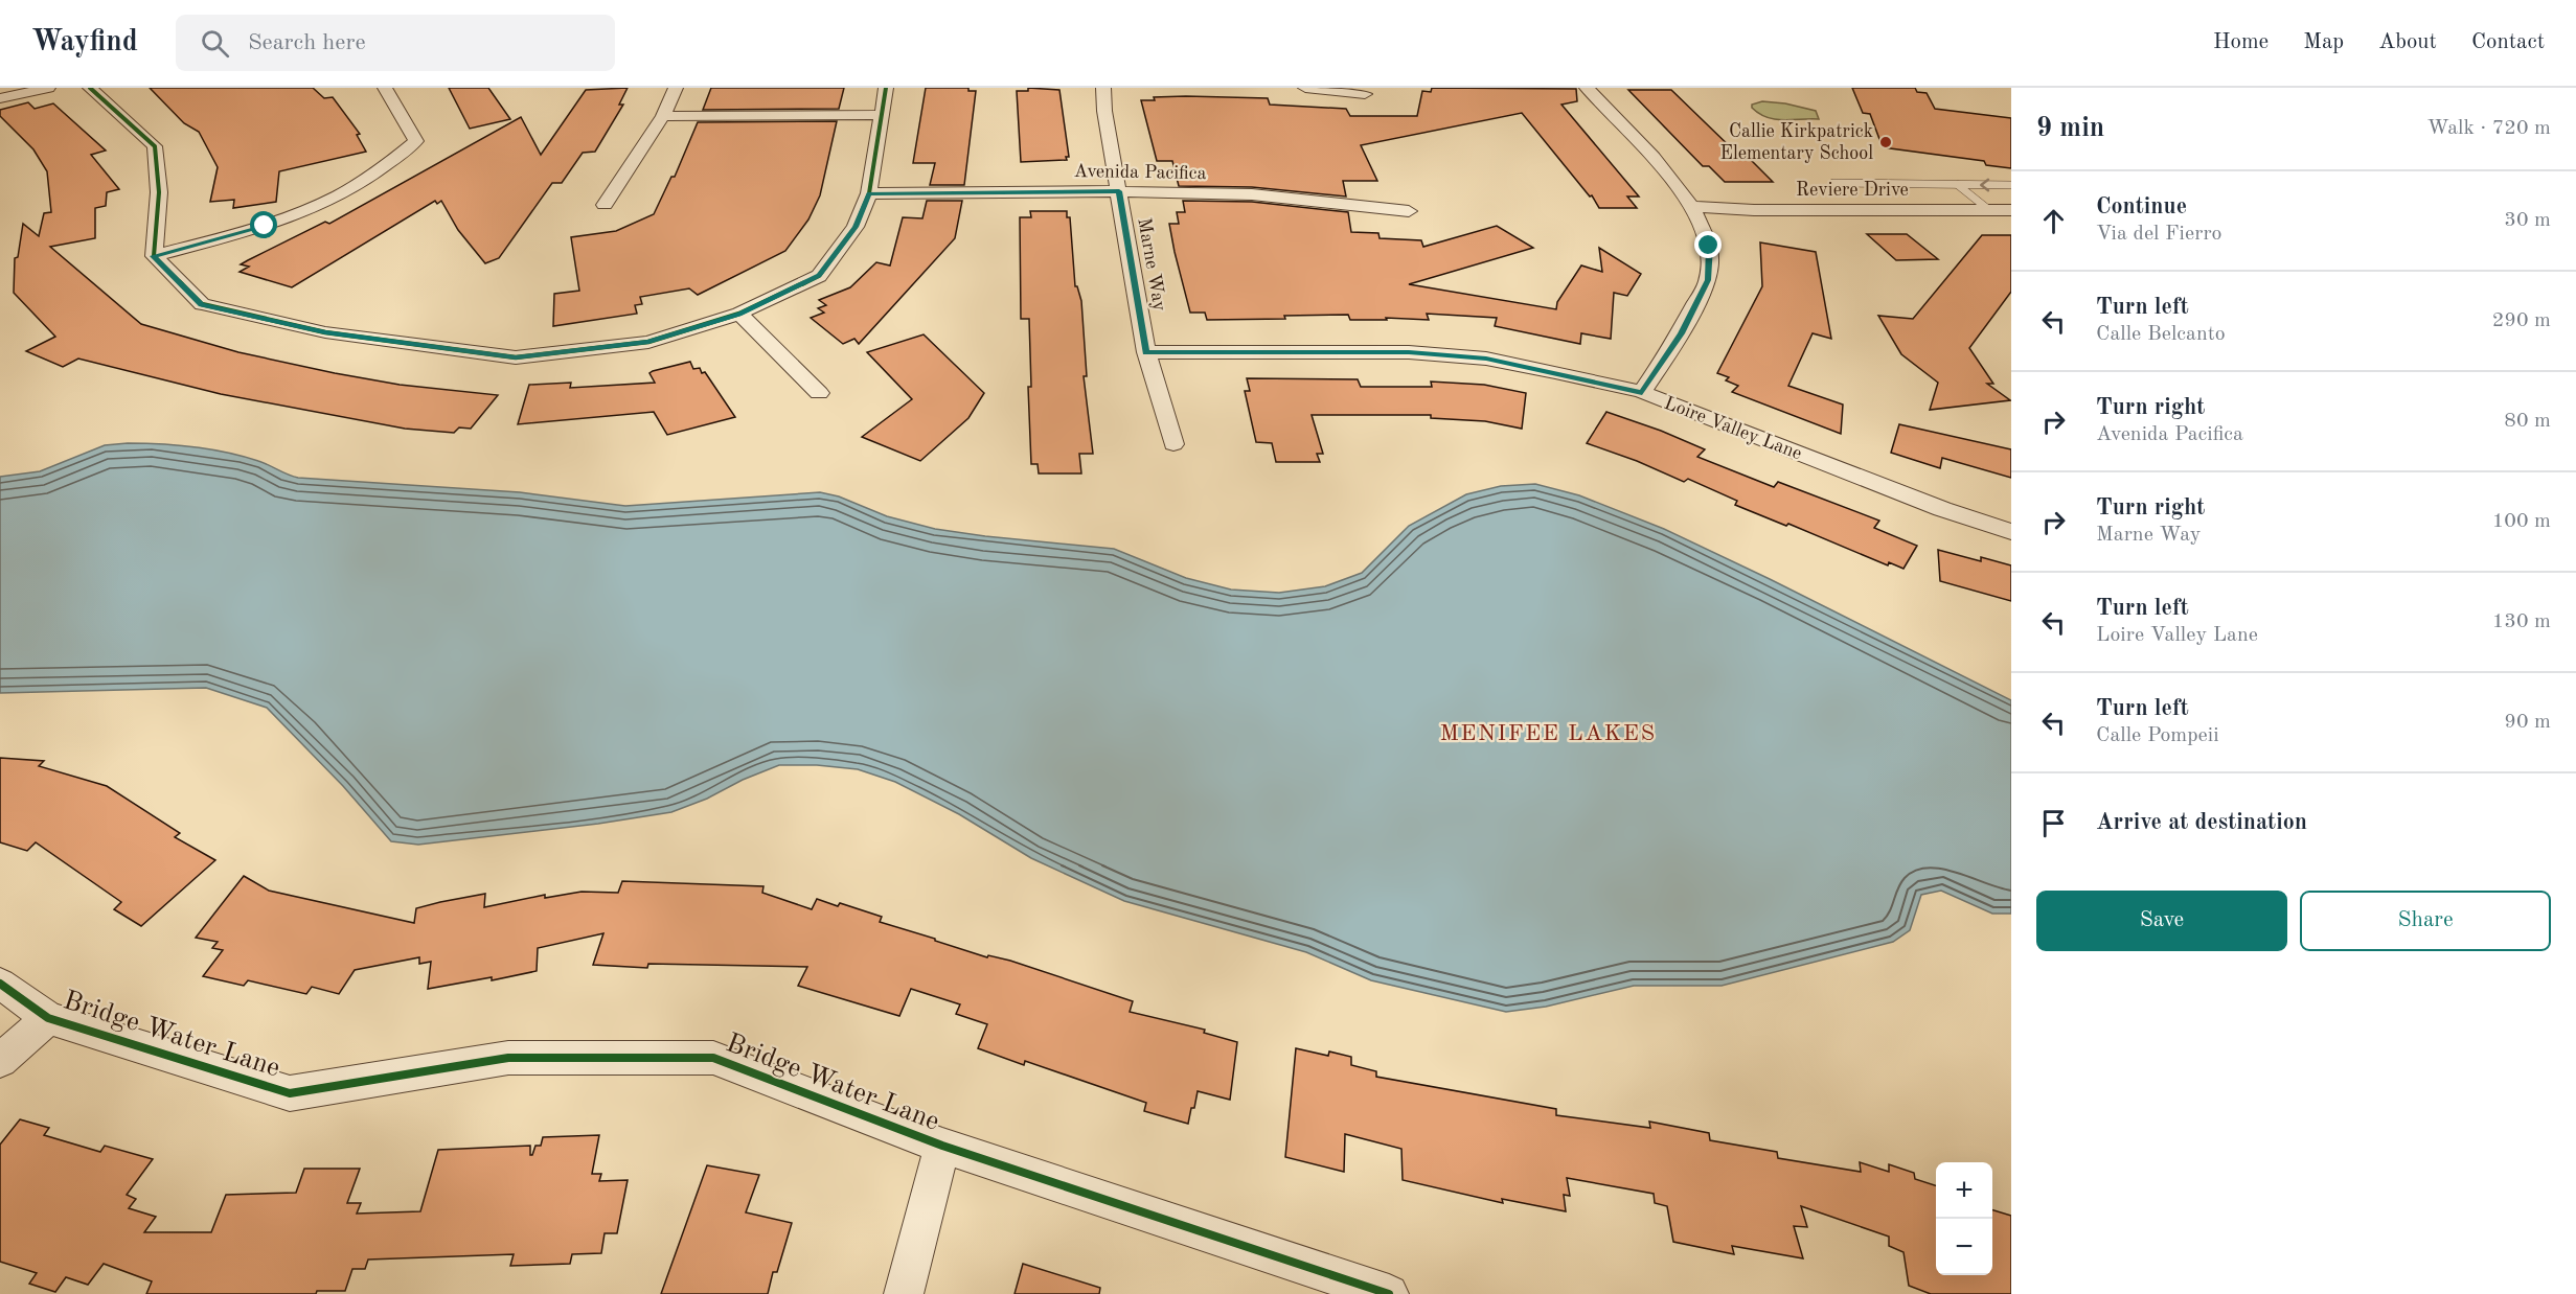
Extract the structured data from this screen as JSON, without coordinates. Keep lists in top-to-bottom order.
{
  "streets": {
    "street": [
      "Avenida Pacifica",
      "Reviere Drive",
      "Marne Way",
      "Loire Valley Lane",
      "Bridge Water Lane"
    ]
  },
  "crossings": [
    ["Avenida Pacifica", "Marne Way"],
    ["Marne Way", "Loire Valley Lane"]
  ],
  "districts": ["MENIFEE LAKES"],
  "places": ["Callie Kirkpatrick Elementary School"],
  "page": {
    "header": "Wayfind",
    "search": "Search here",
    "nav": [
      "Home",
      "Map",
      "About",
      "Contact"
    ],
    "heading": ["9 min", "Walk · 720 m"],
    "list": [
      ["Continue", "Via del Fierro", "30 m"],
      ["Turn left", "Calle Belcanto", "290 m"],
      ["Turn right", "Avenida Pacifica", "80 m"],
      ["Turn right", "Marne Way", "100 m"],
      ["Turn left", "Loire Valley Lane", "130 m"],
      ["Turn left", "Calle Pompeii", "90 m"],
      "Arrive at destination"
    ],
    "buttons": ["Save", "Share"],
    "map_buttons": ["+", "−"]
  }
}
